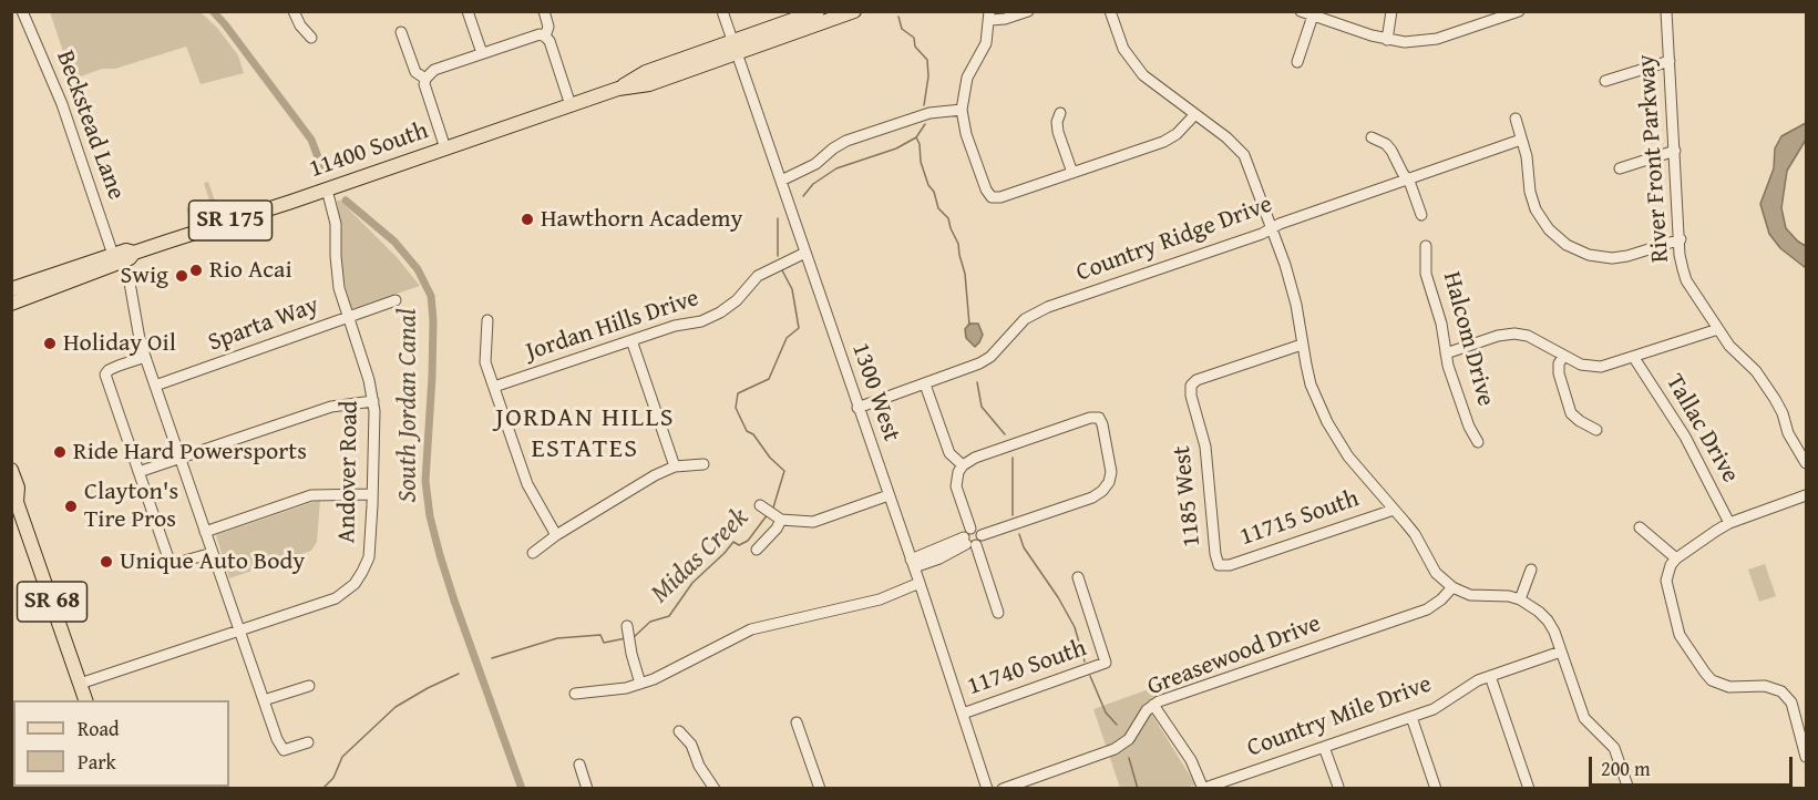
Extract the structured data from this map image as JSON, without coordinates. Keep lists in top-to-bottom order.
{
  "streets": {
    "main road": ["11400 South", "SR 175", "SR 68"],
    "street": [
      "Beckstead Lane",
      "River Front Parkway",
      "Country Ridge Drive",
      "Sparta Way",
      "Jordan Hills Drive",
      "Halcom Drive",
      "1300 West",
      "Tallac Drive",
      "Andover Road",
      "1185 West",
      "11715 South",
      "Greasewood Drive",
      "11740 South",
      "Country Mile Drive"
    ]
  },
  "crossings": [
    ["Beckstead Lane", "11400 South"],
    ["Beckstead Lane", "Sparta Way"],
    ["Beckstead Lane", "Andover Road"],
    ["11400 South", "1300 West"],
    ["11400 South", "Andover Road"],
    ["Country Ridge Drive", "1300 West"],
    ["Sparta Way", "Andover Road"],
    ["Jordan Hills Drive", "1300 West"],
    ["1300 West", "11740 South"],
    ["Andover Road", "SR 68"],
    ["1185 West", "11715 South"]
  ],
  "districts": ["JORDAN HILLS ESTATES"],
  "water": ["South Jordan Canal", "Midas Creek"],
  "places": [
    "Hawthorn Academy",
    "Rio Acai",
    "Swig",
    "Holiday Oil",
    "Ride Hard Powersports",
    "Clayton's Tire Pros",
    "Unique Auto Body"
  ],
  "legend": ["Road", "Park"],
  "scale_bar": "200 m"
}
